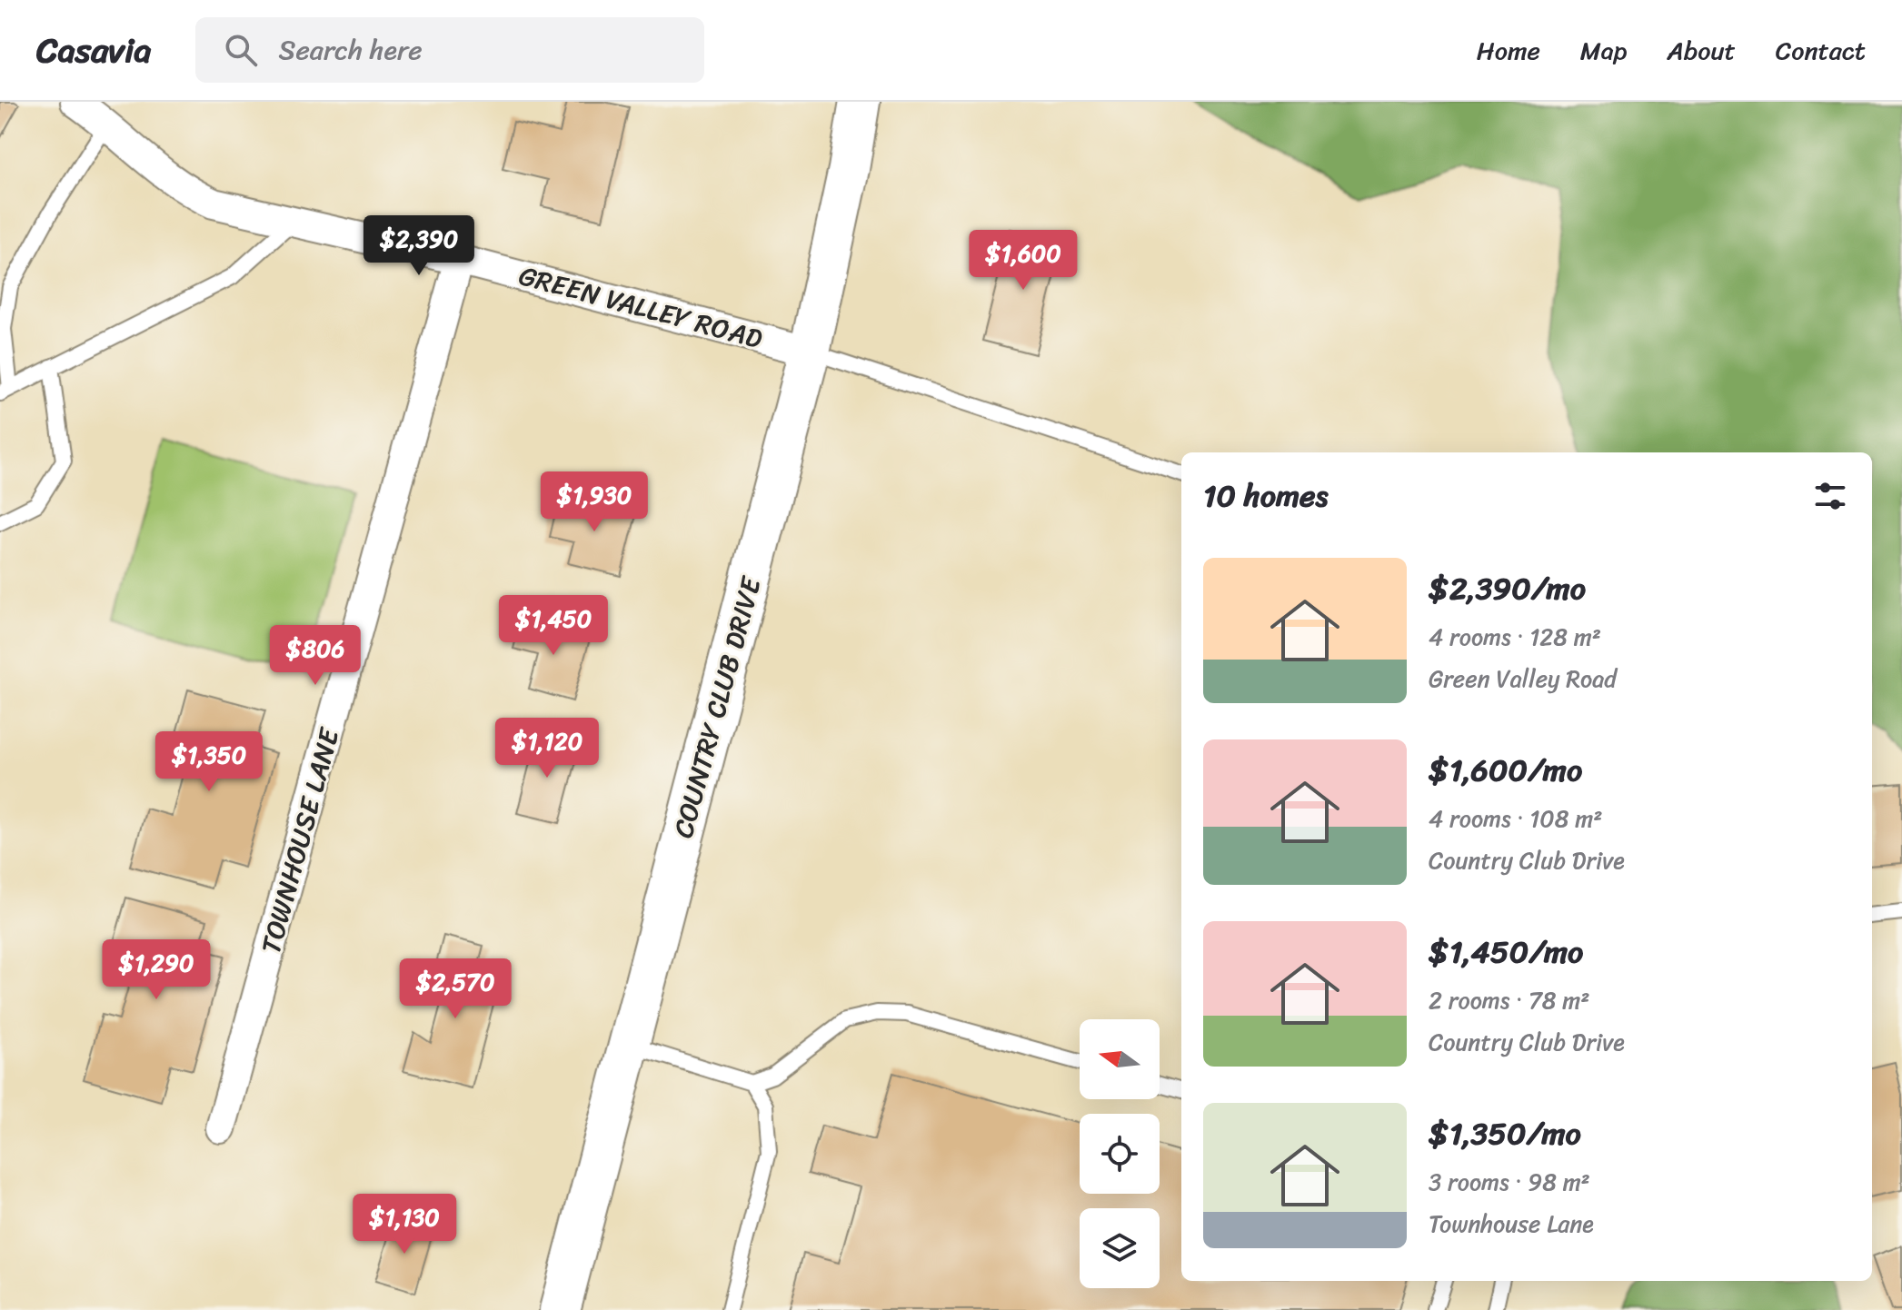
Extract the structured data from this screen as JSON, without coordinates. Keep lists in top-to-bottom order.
{
  "streets": {
    "main road": ["COUNTRY CLUB DRIVE"],
    "street": ["GREEN VALLEY ROAD", "TOWNHOUSE LANE"]
  },
  "crossings": [
    ["GREEN VALLEY ROAD", "COUNTRY CLUB DRIVE"],
    ["GREEN VALLEY ROAD", "TOWNHOUSE LANE"]
  ],
  "north": "left",
  "page": {
    "header": "Casavia",
    "search": "Search here",
    "nav": [
      "Home",
      "Map",
      "About",
      "Contact"
    ],
    "price": [
      "$2,390",
      "$1,600",
      "$1,930",
      "$1,450",
      "$806",
      "$1,120",
      "$1,350",
      "$1,290",
      "$2,570",
      "$1,130"
    ],
    "heading": "10 homes",
    "list": [
      {
        "name": "$2,390/mo",
        "note": "4 rooms · 128 m² · Green Valley Road"
      },
      {
        "name": "$1,600/mo",
        "note": "4 rooms · 108 m² · Country Club Drive"
      },
      {
        "name": "$1,450/mo",
        "note": "2 rooms · 78 m² · Country Club Drive"
      },
      {
        "name": "$1,350/mo",
        "note": "3 rooms · 98 m² · Townhouse Lane"
      }
    ]
  }
}
